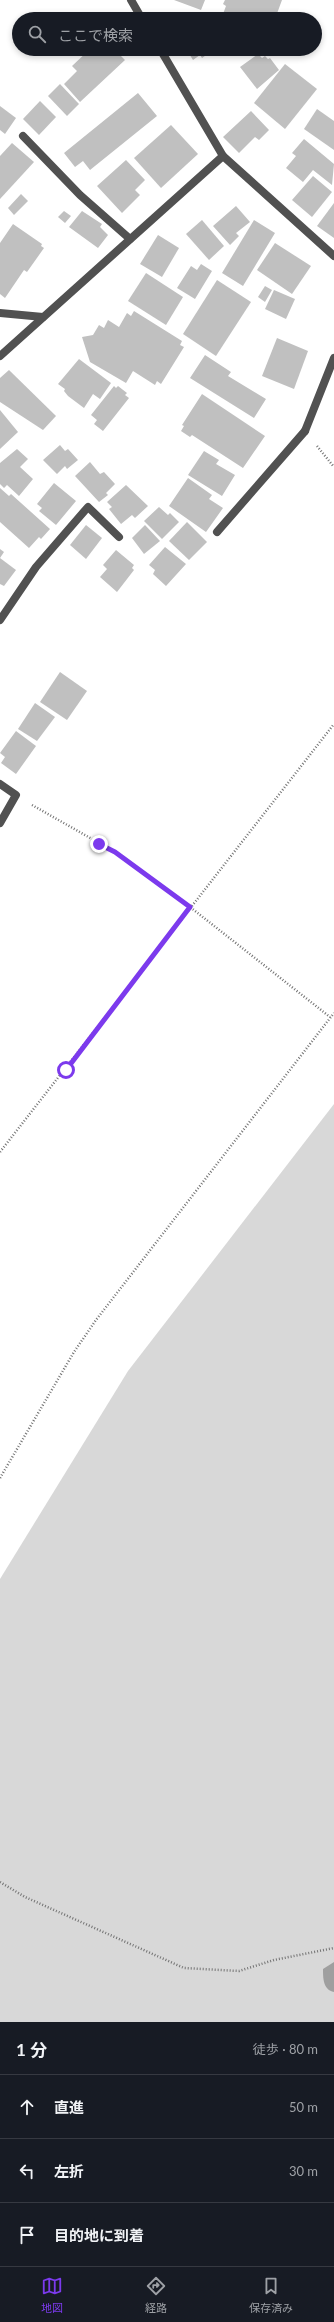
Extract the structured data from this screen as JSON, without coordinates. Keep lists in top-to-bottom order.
{
  "page": {
    "search": "ここで検索",
    "heading": ["1 分", "徒歩 · 80 m"],
    "list": [
      ["直進", "50 m"],
      ["左折", "30 m"],
      "目的地に到着"
    ],
    "nav": ["地図", "経路", "保存済み"]
  }
}
